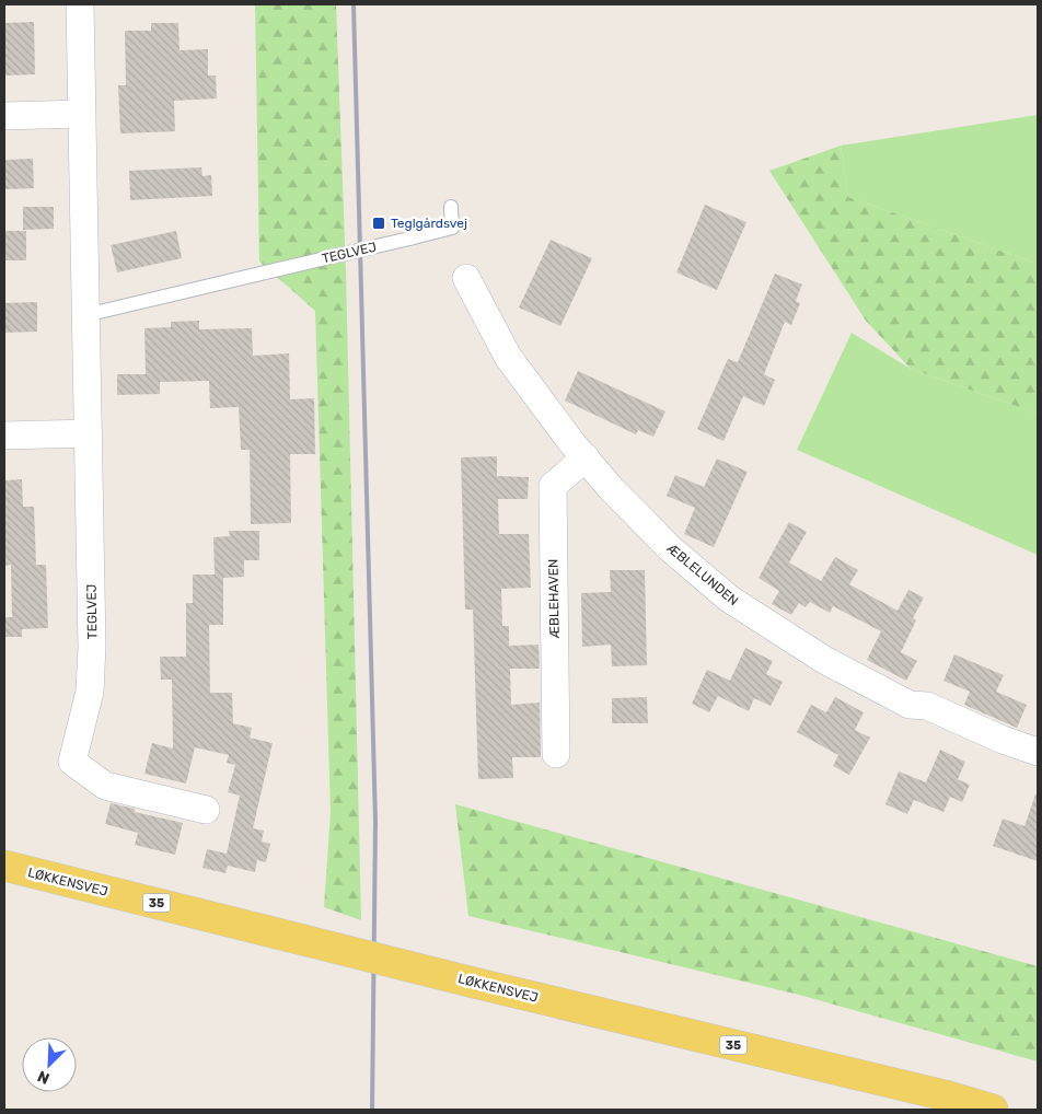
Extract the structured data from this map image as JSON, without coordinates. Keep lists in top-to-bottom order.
{
  "streets": {
    "main road": ["LØKKENSVEJ", "35"],
    "street": ["TEGLVEJ", "ÆBLELUNDEN", "ÆBLEHAVEN"]
  },
  "crossings": [
    ["ÆBLELUNDEN", "ÆBLEHAVEN"]
  ],
  "places": {
    "transit": ["Teglgårdsvej"]
  },
  "north": "bottom left"
}
